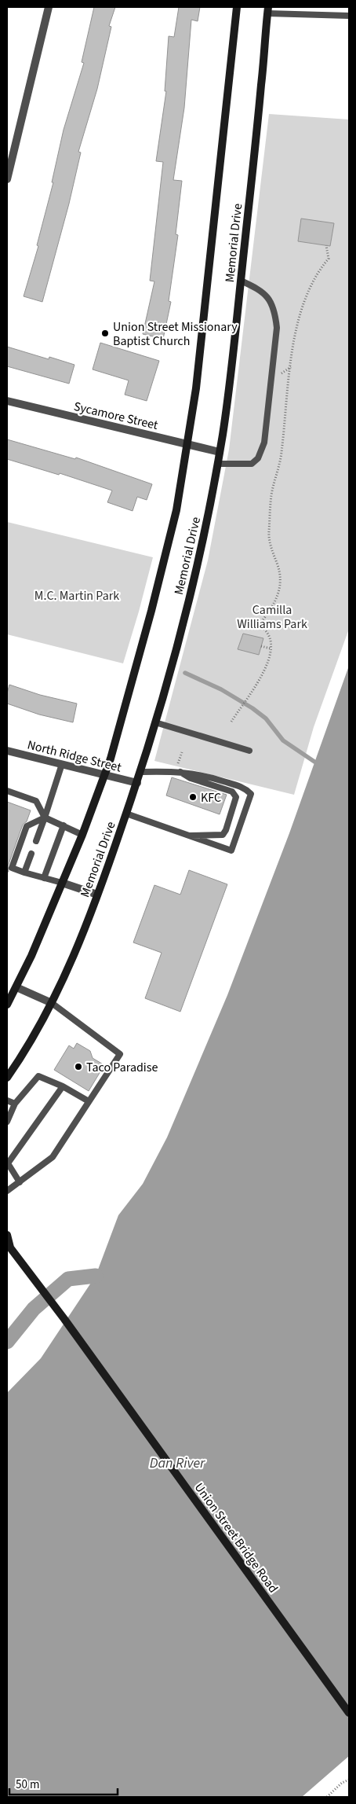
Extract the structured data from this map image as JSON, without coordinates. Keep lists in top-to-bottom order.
{
  "streets": {
    "main road": ["Memorial Drive", "Union Street Bridge Road"],
    "street": ["Sycamore Street", "North Ridge Street"]
  },
  "crossings": [
    ["Memorial Drive", "Sycamore Street"],
    ["Memorial Drive", "North Ridge Street"]
  ],
  "water": ["Dan River"],
  "parks": ["M.C. Martin Park", "Camilla Williams Park"],
  "places": ["Union Street Missionary Baptist Church", "KFC", "Taco Paradise"],
  "scale_bar": "50 m"
}
